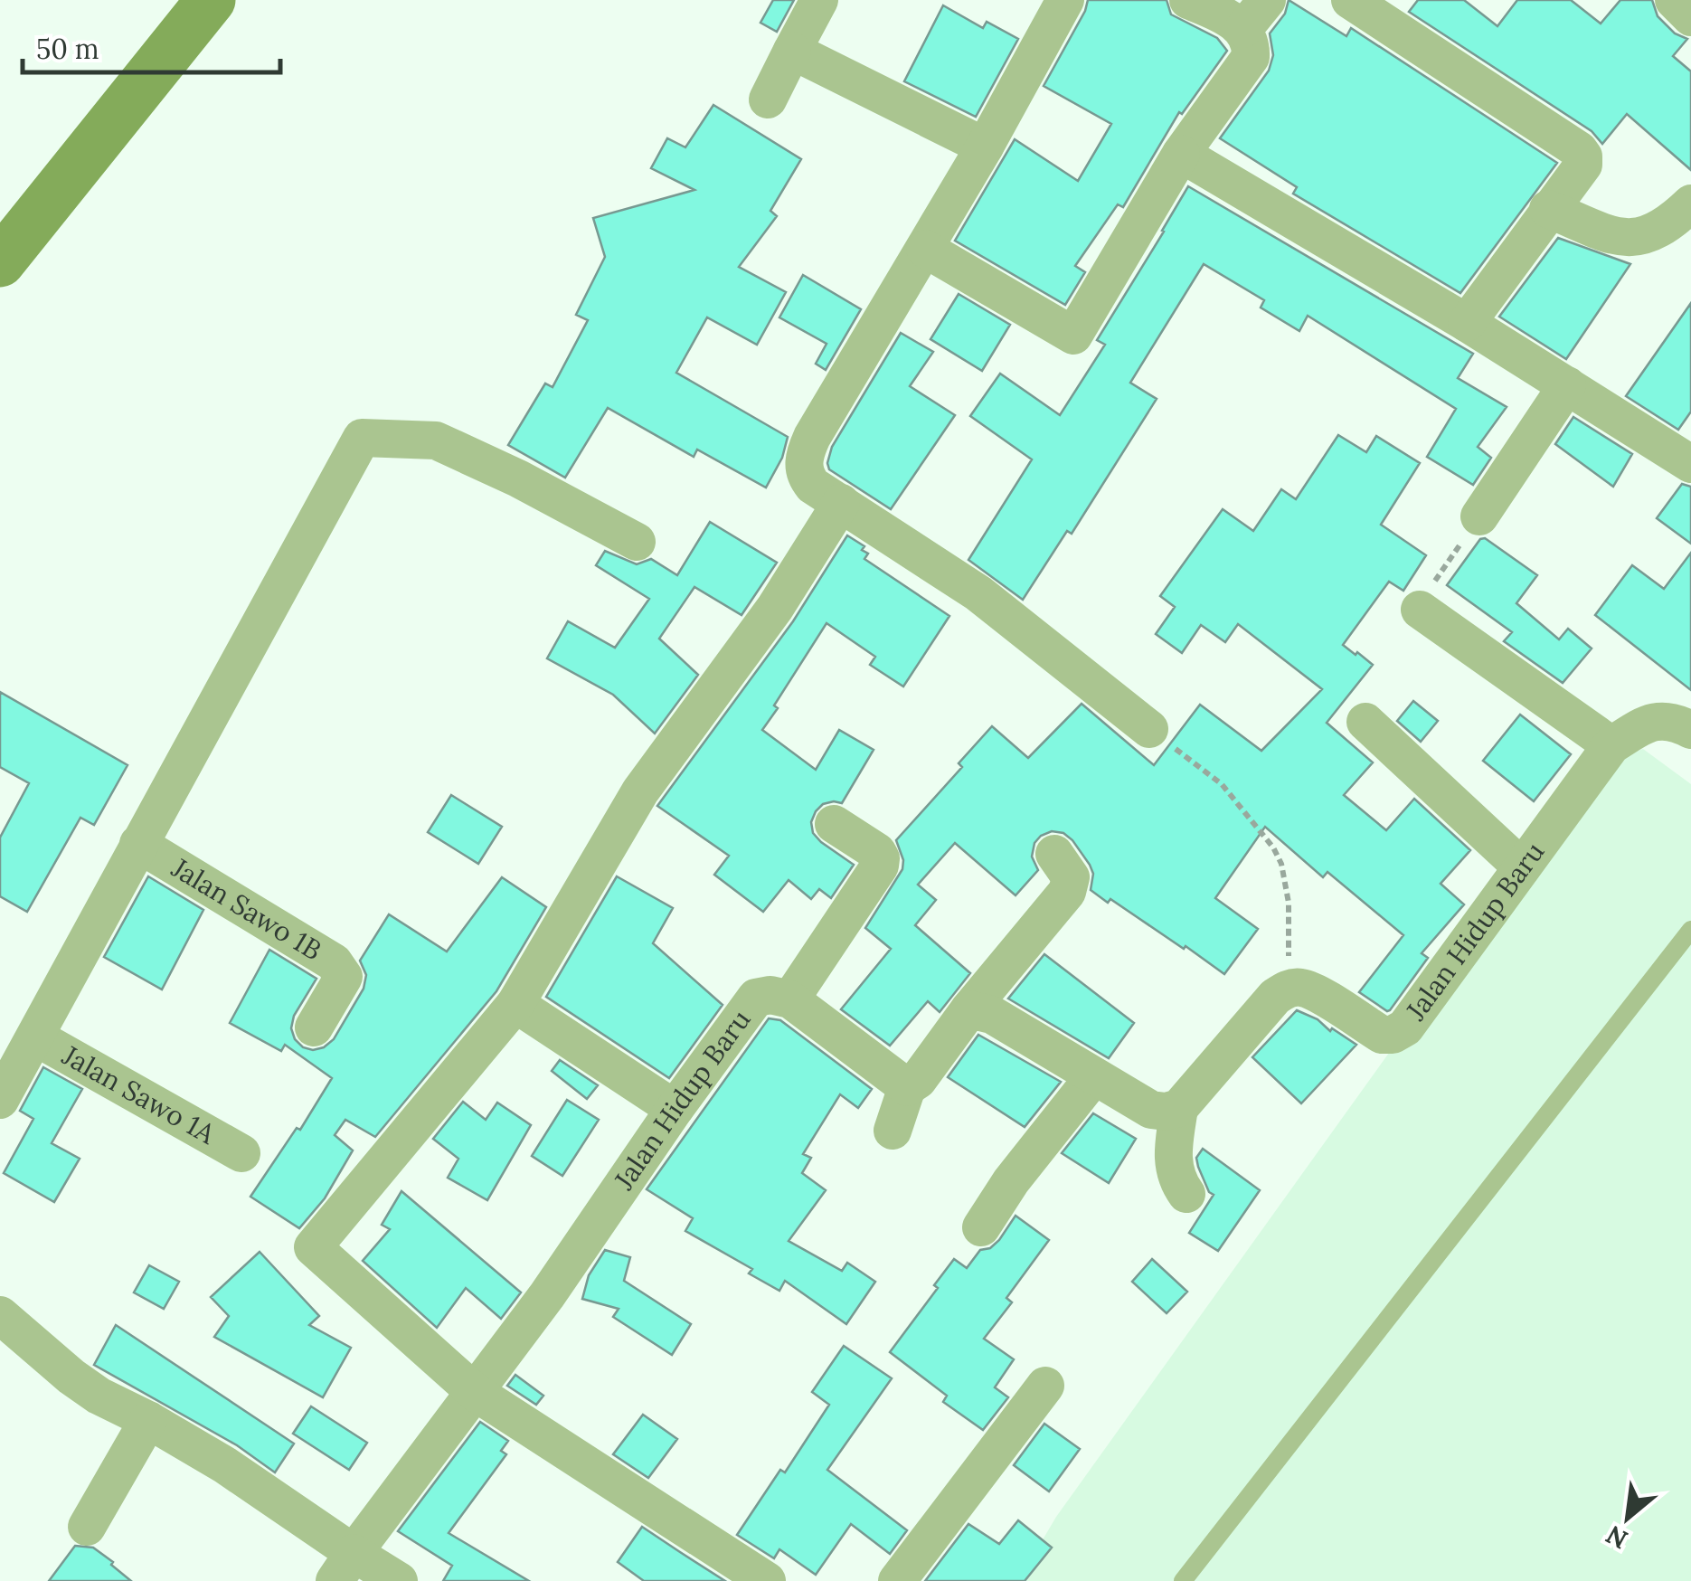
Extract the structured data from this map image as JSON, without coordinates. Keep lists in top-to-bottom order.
{
  "streets": {
    "street": ["Jalan Sawo 1B", "Jalan Hidup Baru", "Jalan Sawo 1A"]
  },
  "scale_bar": "50 m",
  "north": "bottom left"
}
